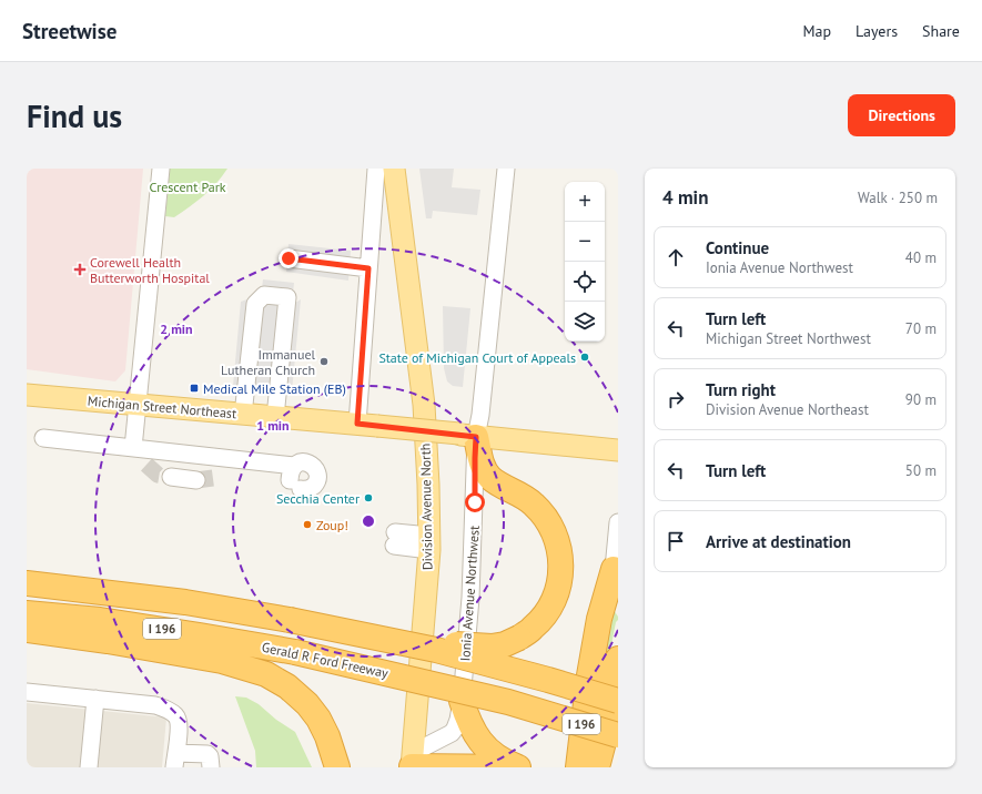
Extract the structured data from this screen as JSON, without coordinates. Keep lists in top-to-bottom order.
{
  "streets": {
    "highway": ["I 196", "Gerald R Ford Freeway"],
    "main road": ["Michigan Street Northeast", "Division Avenue North"],
    "street": ["Ionia Avenue Northwest"]
  },
  "crossings": [
    ["Michigan Street Northeast", "Ionia Avenue Northwest"],
    ["Division Avenue North", "Ionia Avenue Northwest"]
  ],
  "parks": ["Crescent Park"],
  "places": {
    "health": ["Corewell Health Butterworth Hospital"],
    "other": [
      "State of Michigan Court of Appeals",
      "Immanuel Lutheran Church",
      "Secchia Center",
      "Zoup!"
    ],
    "transit": ["Medical Mile Station (EB)"]
  },
  "page": {
    "header": "Streetwise",
    "nav": ["Map", "Layers", "Share"],
    "buttons": "Directions",
    "title": "Find us",
    "heading": ["4 min", "Walk · 250 m"],
    "map_buttons": ["+", "−"],
    "list": [
      ["Continue", "Ionia Avenue Northwest", "40 m"],
      ["Turn left", "Michigan Street Northwest", "70 m"],
      ["Turn right", "Division Avenue Northeast", "90 m"],
      ["Turn left", "50 m"],
      "Arrive at destination"
    ]
  },
  "rings": ["2 min", "1 min"]
}
